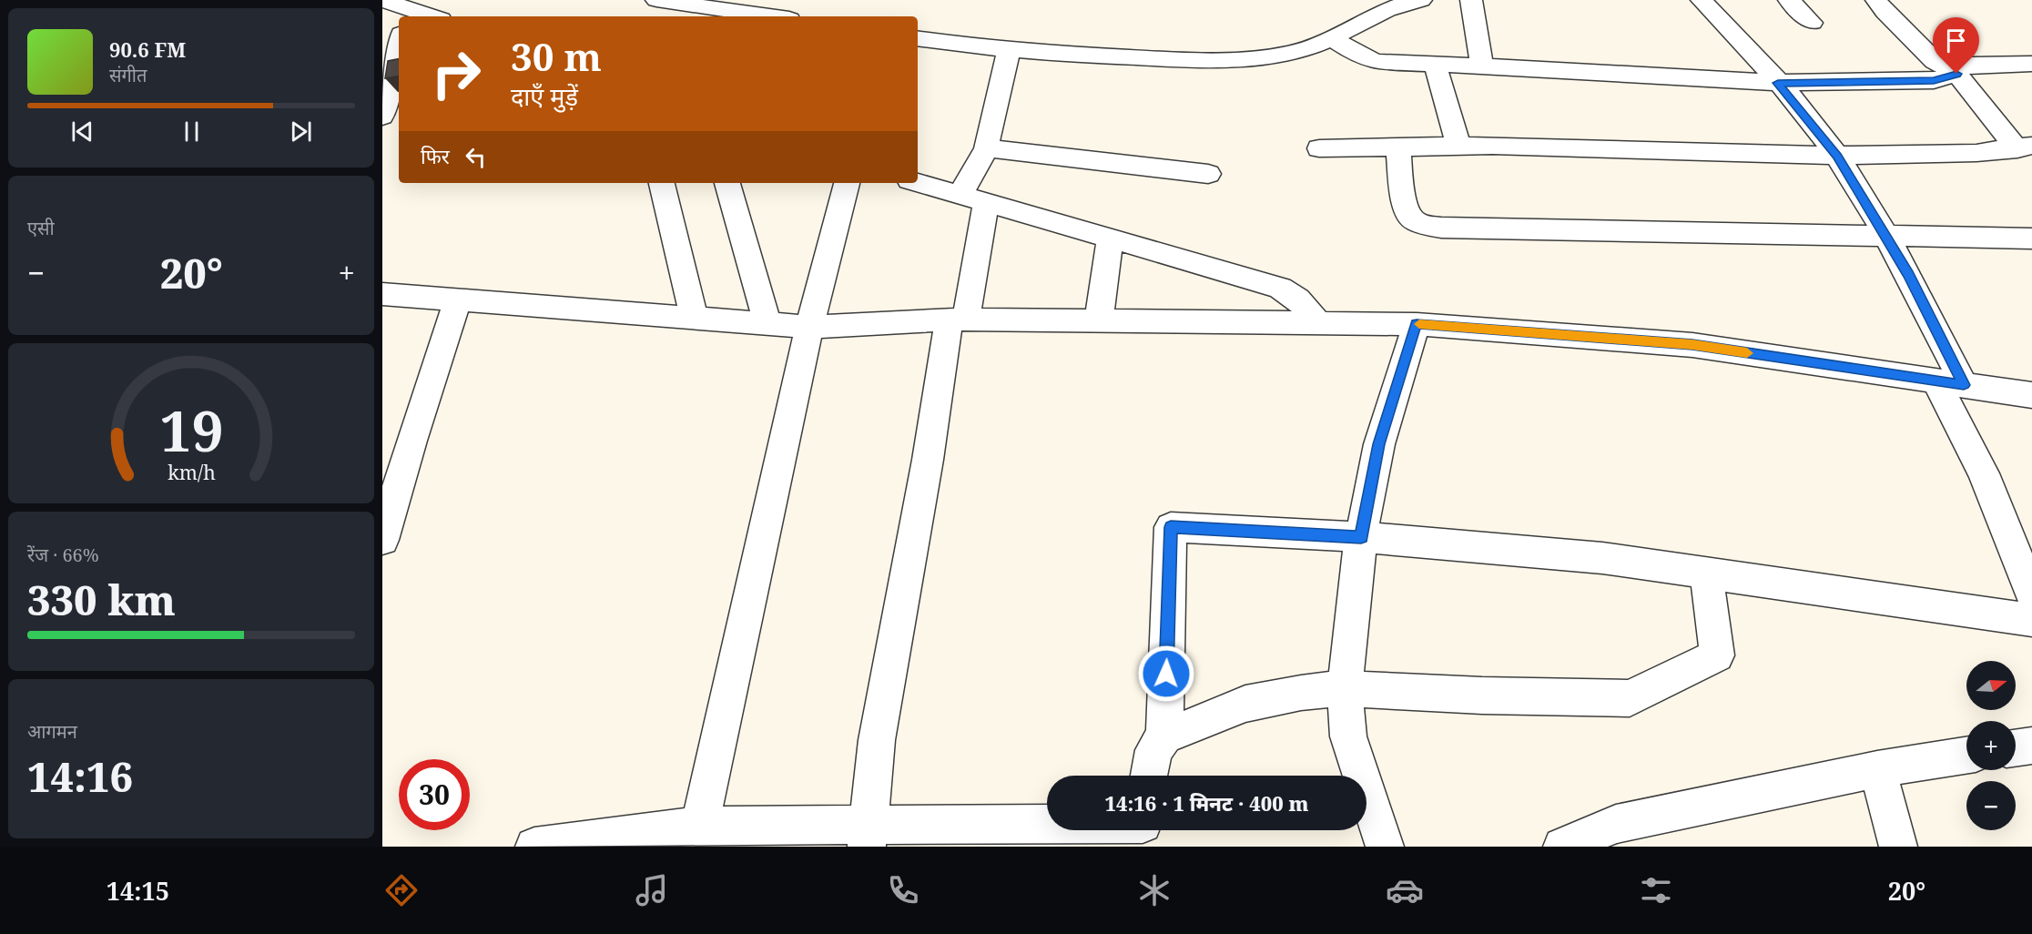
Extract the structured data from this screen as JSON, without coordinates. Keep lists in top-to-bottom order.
{
  "north": "right",
  "page": {
    "turn": ["30 m", "दाएँ मुड़ें"],
    "song": ["90.6 FM", "संगीत"],
    "then": "फिर",
    "tile": [
      "एसी",
      ["रेंज · 66%", "330 km"],
      ["आगमन", "14:16"]
    ],
    "heat": ["−", "20°", "+"],
    "map_buttons": ["+", "−"],
    "limit": "30",
    "trip": "14:16 · 1 मिनट · 400 m",
    "tabs": ["14:15", "20°"],
    "gauge": ["19", "km/h"]
  }
}
